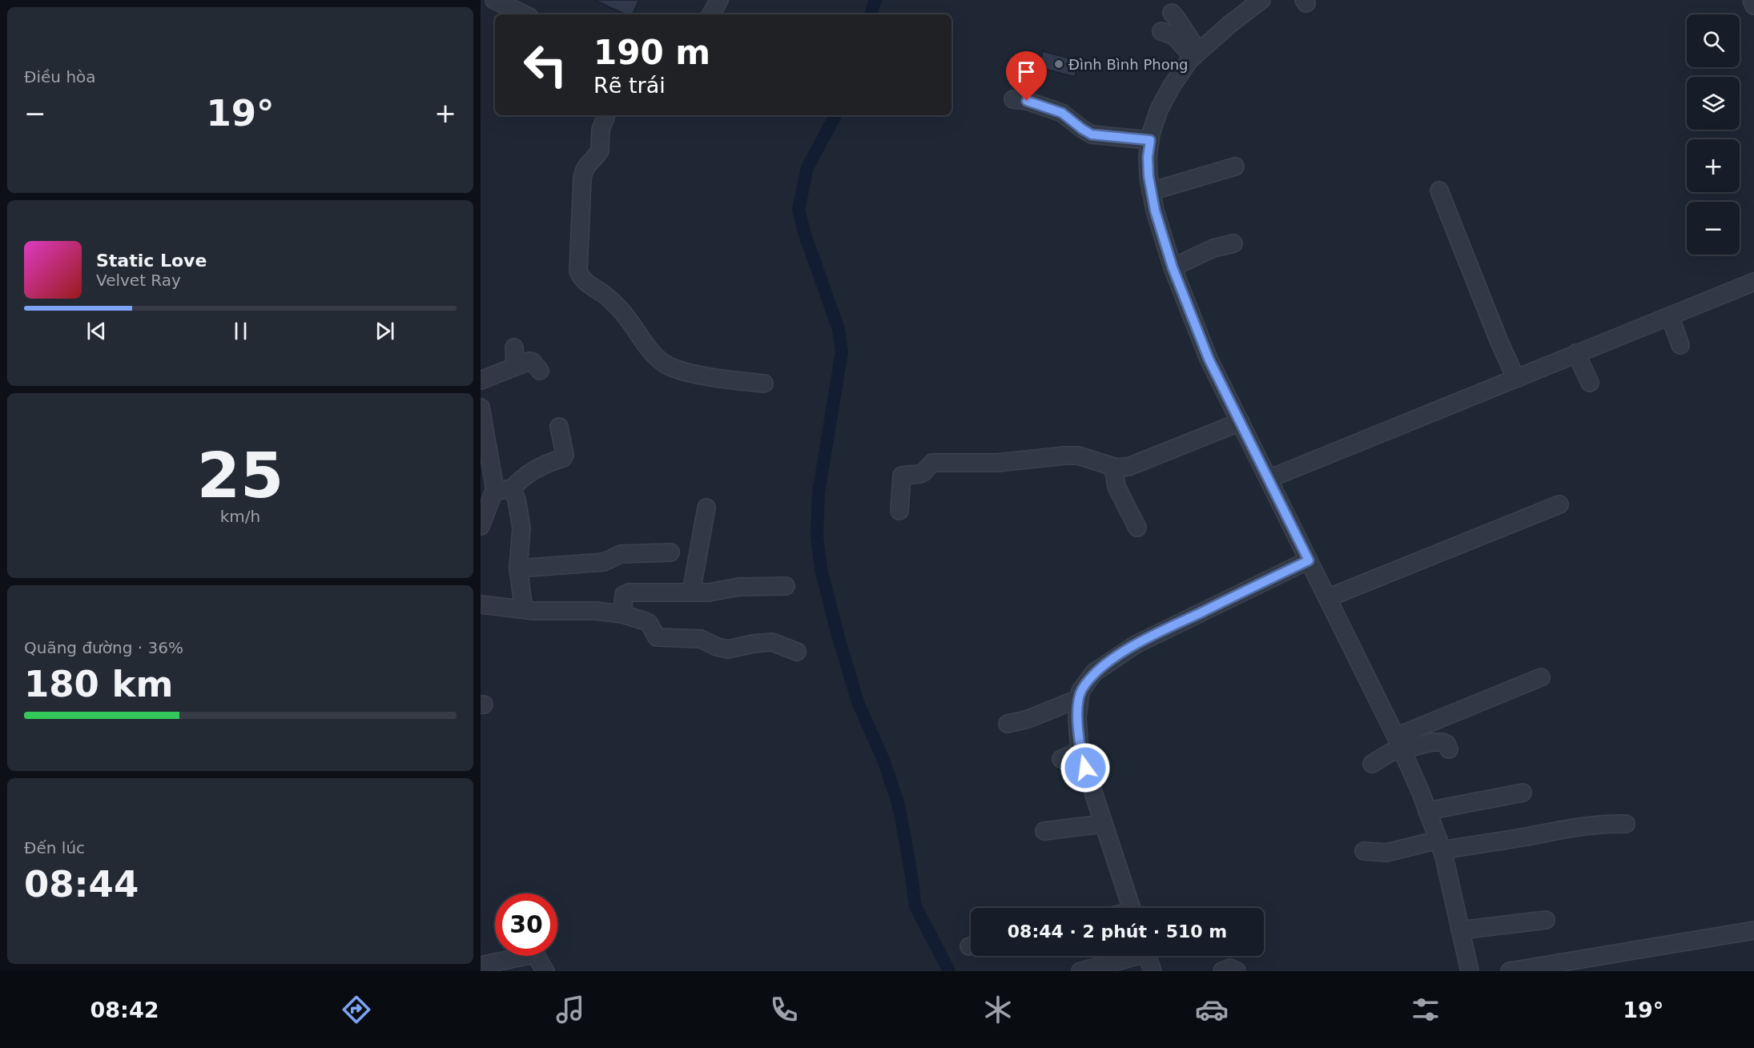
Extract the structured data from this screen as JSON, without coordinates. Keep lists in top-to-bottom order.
{
  "places": ["Đình Bình Phong"],
  "page": {
    "tile": [
      "Điều hòa",
      ["25", "km/h"],
      ["Quãng đường · 36%", "180 km"],
      ["Đến lúc", "08:44"]
    ],
    "map_buttons": ["+", "−"],
    "turn": ["190 m", "Rẽ trái"],
    "heat": ["−", "19°", "+"],
    "song": ["Static Love", "Velvet Ray"],
    "limit": "30",
    "trip": "08:44 · 2 phút · 510 m",
    "tabs": ["08:42", "19°"]
  }
}
